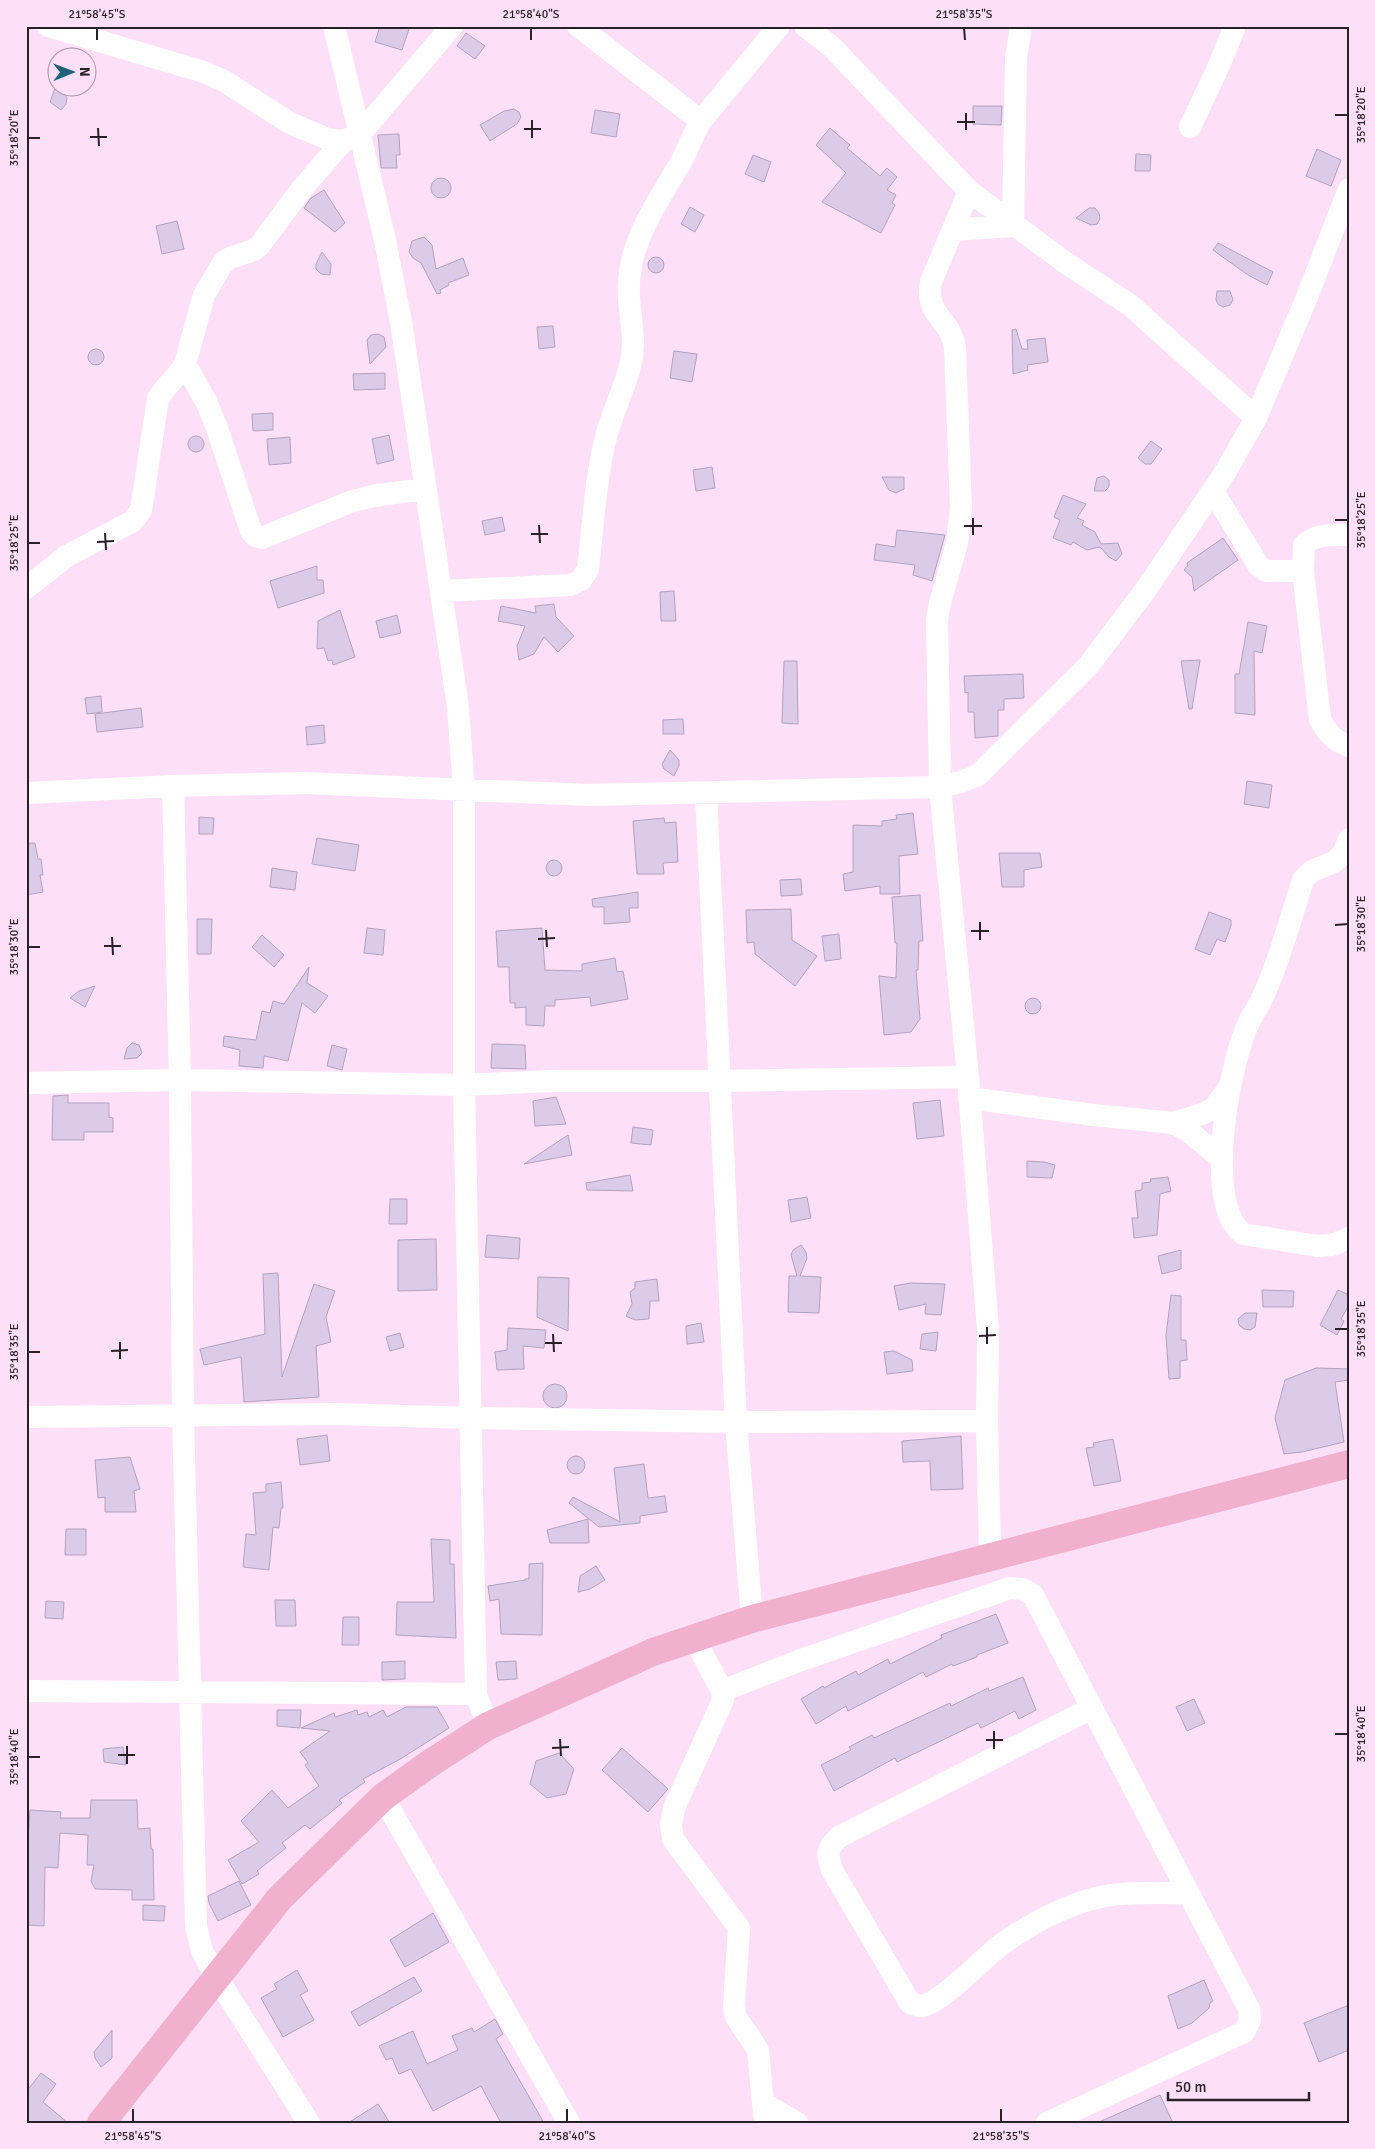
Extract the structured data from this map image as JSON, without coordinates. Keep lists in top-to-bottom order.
{
  "scale_bar": "50 m",
  "north": "right",
  "coordinates": [
    "21°58'45\"S",
    "21°58'40\"S",
    "21°58'35\"S",
    "35°18'20\"E",
    "35°18'25\"E",
    "35°18'30\"E",
    "35°18'35\"E",
    "35°18'40\"E"
  ]
}
